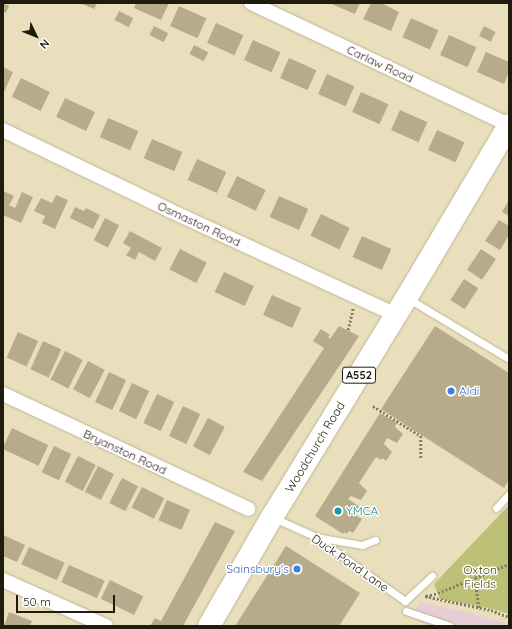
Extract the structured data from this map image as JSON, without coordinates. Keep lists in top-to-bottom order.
{
  "streets": {
    "highway": ["A552", "Woodchurch Road"],
    "street": ["Carlaw Road", "Osmaston Road", "Bryanston Road"],
    "lane": ["Duck Pond Lane"]
  },
  "crossings": [
    ["Carlaw Road", "Woodchurch Road"],
    ["Osmaston Road", "Woodchurch Road"],
    ["Woodchurch Road", "Duck Pond Lane"]
  ],
  "parks": ["Oxton Fields"],
  "places": ["Aldi", "YMCA", "Sainsbury's"],
  "scale_bar": "50 m",
  "north": "bottom right"
}
